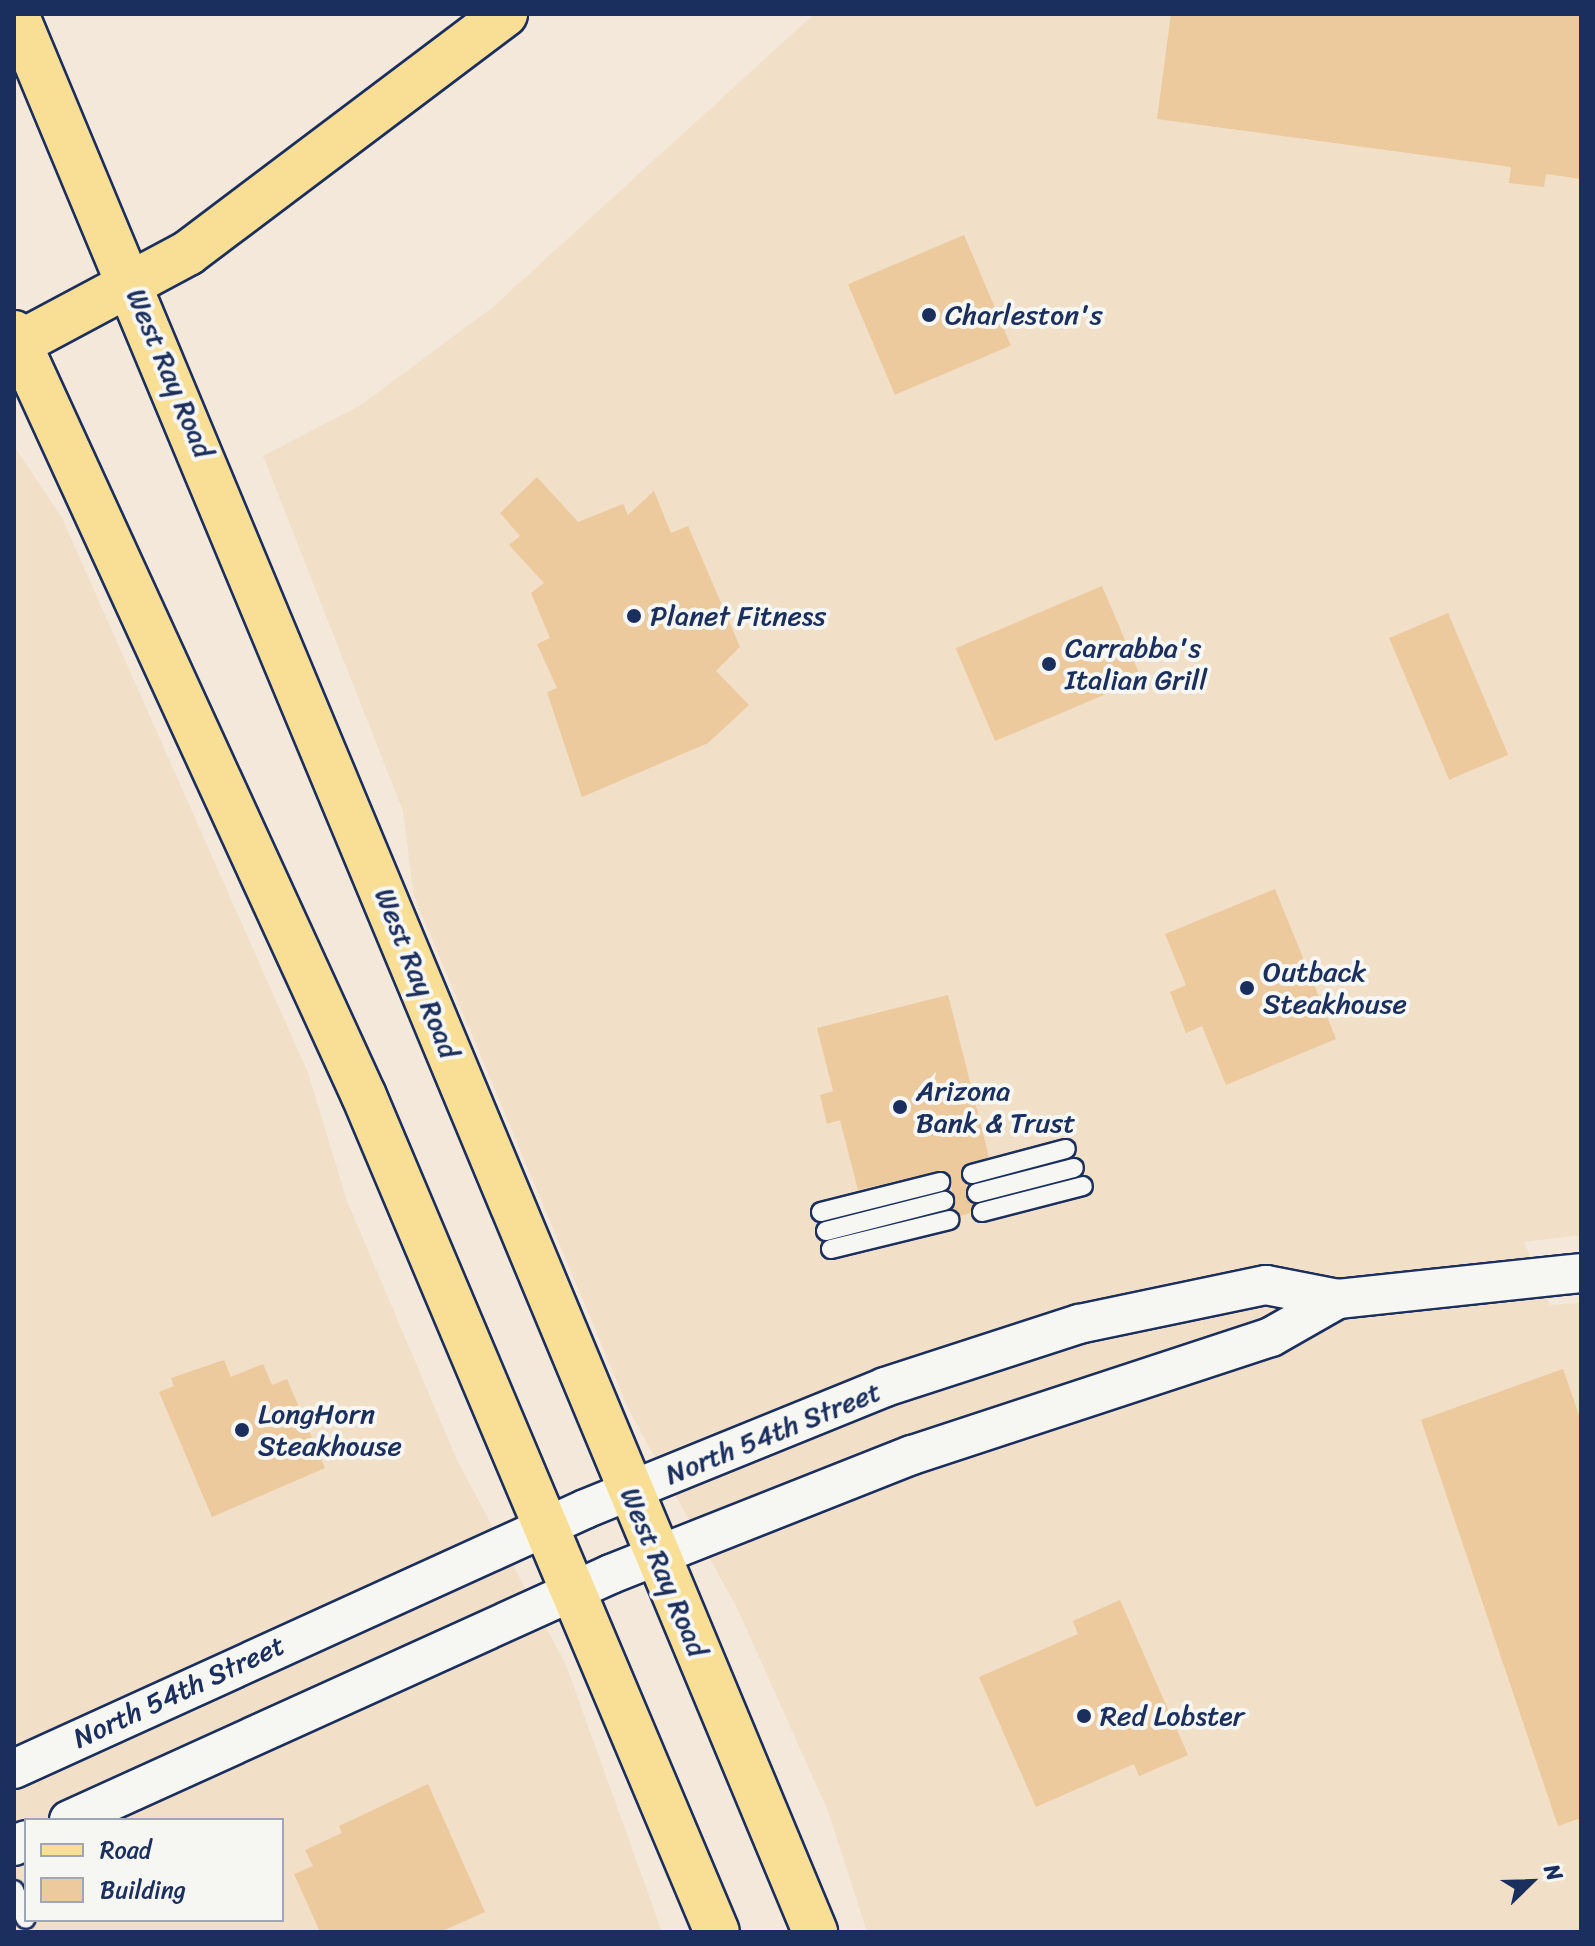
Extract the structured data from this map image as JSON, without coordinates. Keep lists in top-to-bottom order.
{
  "streets": {
    "main road": ["West Ray Road"],
    "street": ["North 54th Street"]
  },
  "crossings": [
    ["West Ray Road", "North 54th Street"]
  ],
  "places": [
    "Charleston's",
    "Planet Fitness",
    "Carrabba's Italian Grill",
    "Outback Steakhouse",
    "Arizona Bank & Trust",
    "LongHorn Steakhouse",
    "Red Lobster"
  ],
  "legend": ["Road", "Building"],
  "north": "top right"
}
